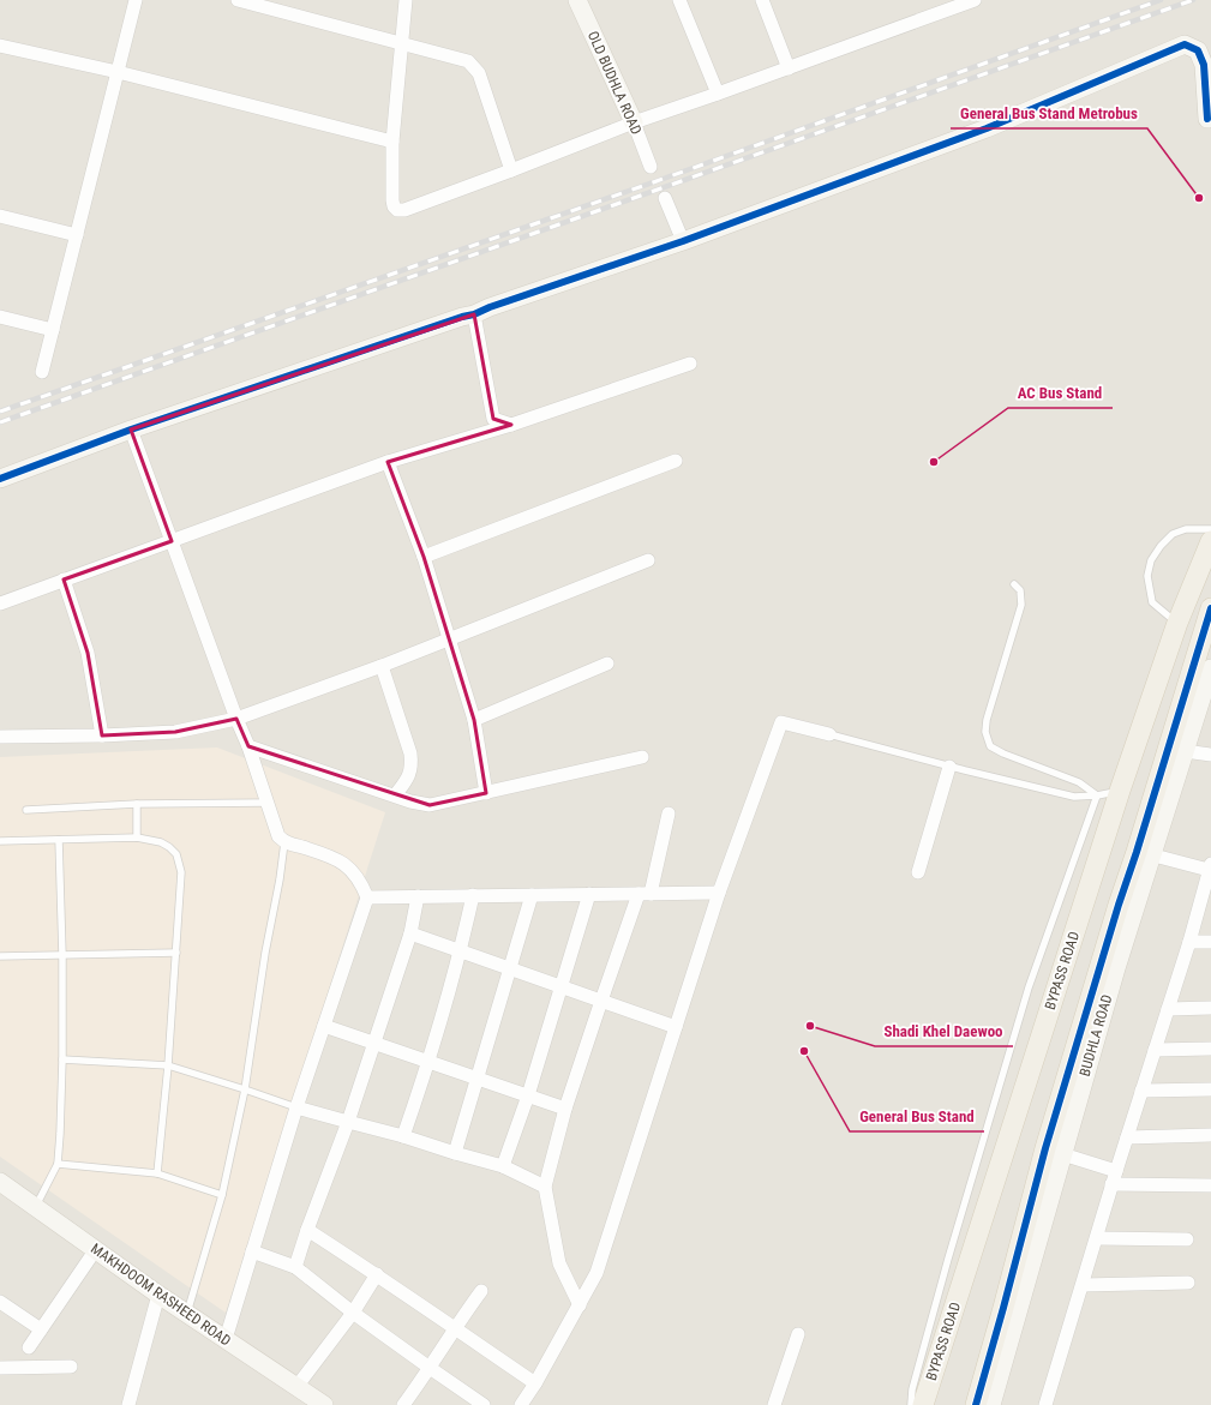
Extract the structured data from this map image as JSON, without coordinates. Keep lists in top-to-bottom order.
{
  "streets": {
    "main road": ["BYPASS ROAD"],
    "street": ["OLD BUDHLA ROAD", "MAKHDOOM RASHEED ROAD"],
    "cycle path": ["BUDHLA ROAD"]
  },
  "places": [
    "General Bus Stand Metrobus",
    "AC Bus Stand",
    "Shadi Khel Daewoo",
    "General Bus Stand"
  ]
}
